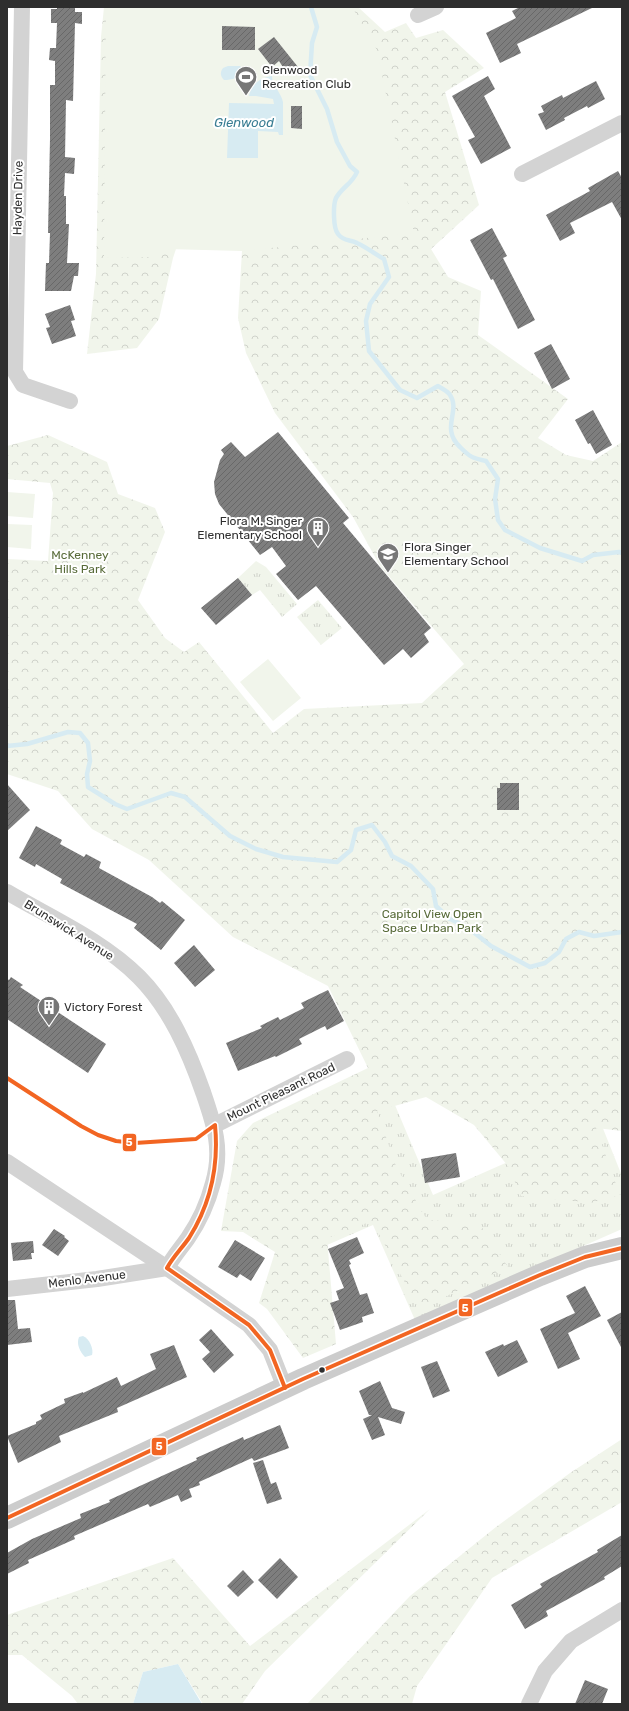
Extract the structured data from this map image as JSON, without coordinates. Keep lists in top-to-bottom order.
{
  "streets": {
    "street": [
      "Hayden Drive",
      "Brunswick Avenue",
      "Mount Pleasant Road",
      "Menlo Avenue"
    ]
  },
  "crossings": [
    ["Brunswick Avenue", "Mount Pleasant Road"],
    ["Brunswick Avenue", "Menlo Avenue"]
  ],
  "water": ["Glenwood"],
  "parks": ["McKenney Hills Park", "Capitol View Open Space Urban Park"],
  "places": {
    "sports": ["Glenwood Recreation Club"],
    "building": ["Flora M. Singer Elementary School", "Victory Forest"],
    "school or university": ["Flora Singer Elementary School"]
  },
  "lines": ["transit line 5"]
}
